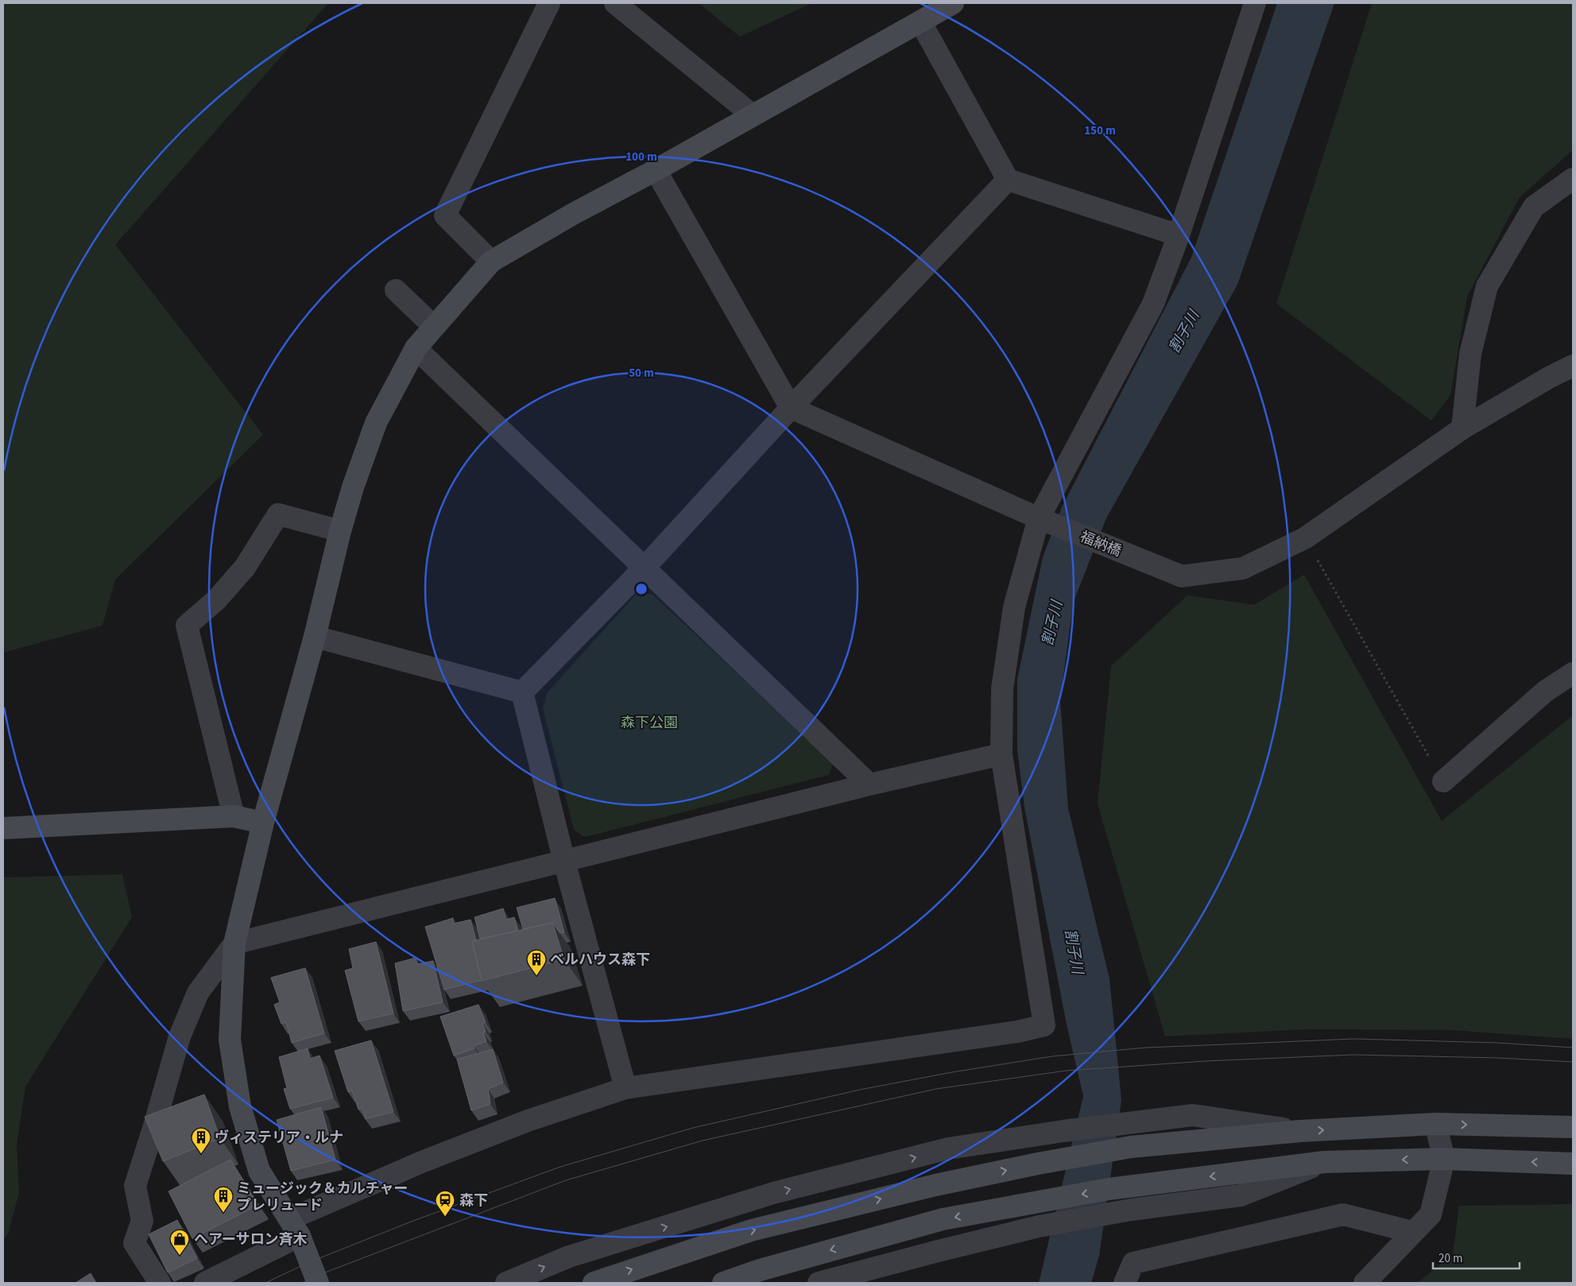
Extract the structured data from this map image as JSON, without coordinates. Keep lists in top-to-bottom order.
{
  "streets": {
    "street": ["福納橋"]
  },
  "water": ["割子川"],
  "parks": ["森下公園"],
  "places": {
    "building": ["ベルハウス森下", "ヴィステリア・ルナ", "ミュージック＆カルチャー プレリュード"],
    "station": ["森下"],
    "shop": ["ヘアーサロン斉木"]
  },
  "scale_bar": "20 m",
  "rings": ["150 m", "100 m", "50 m"]
}
